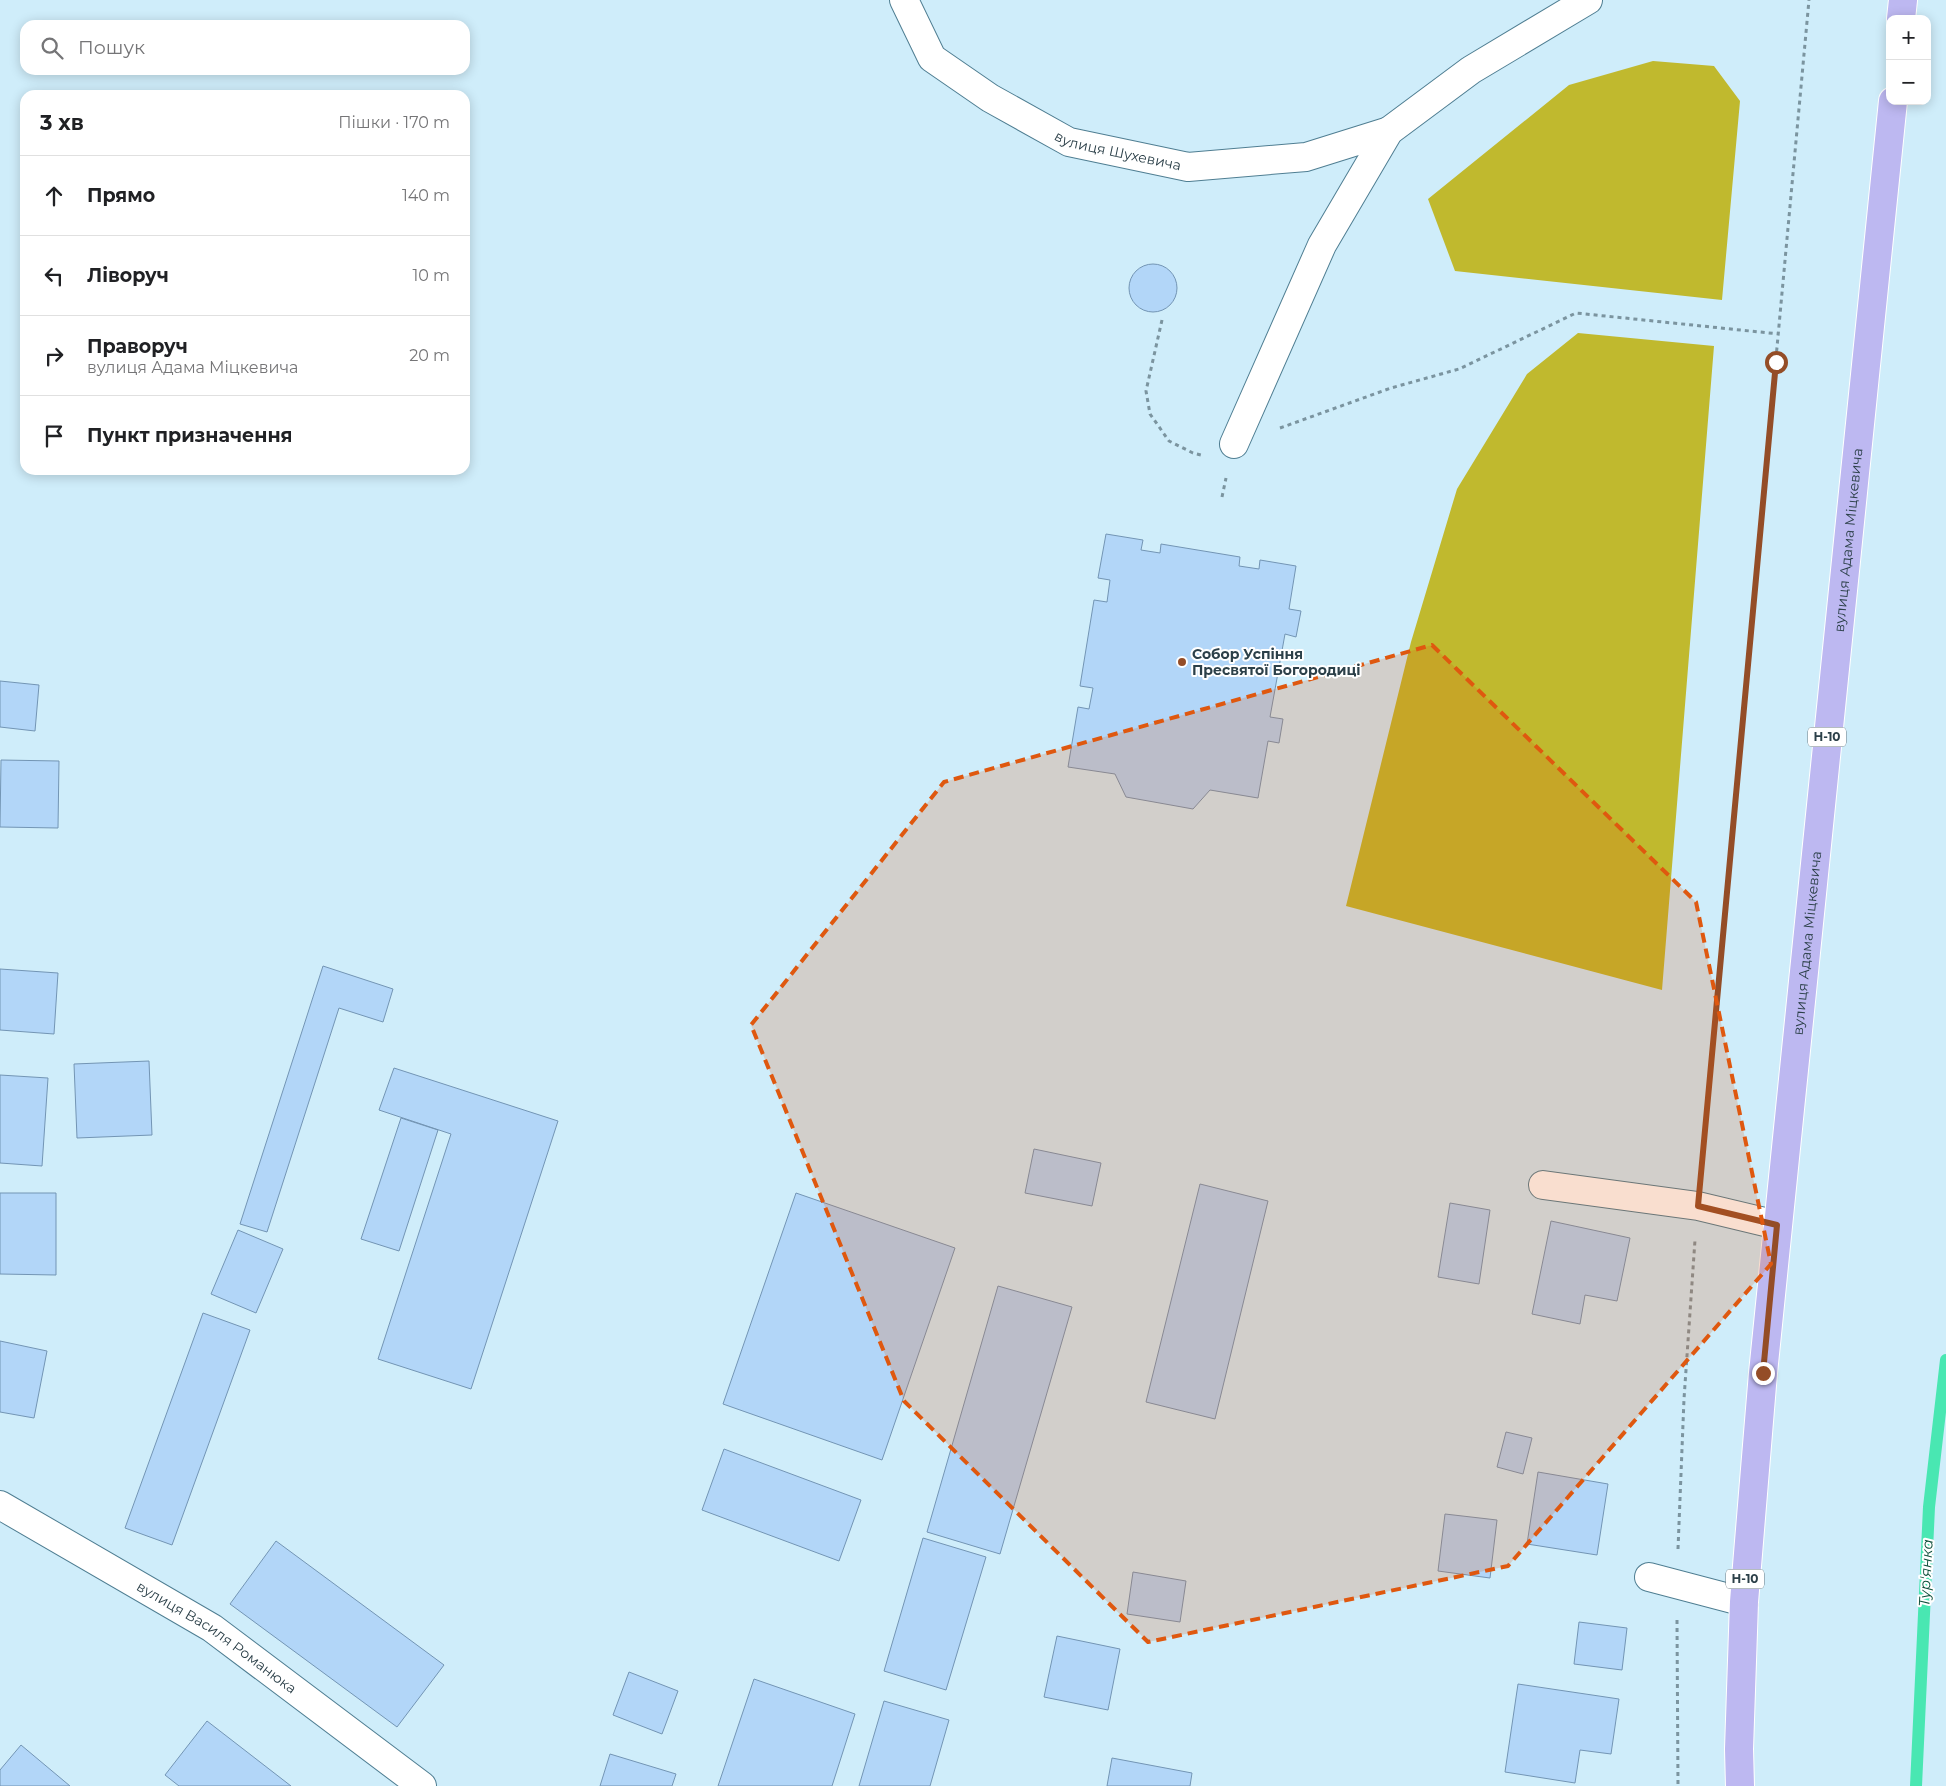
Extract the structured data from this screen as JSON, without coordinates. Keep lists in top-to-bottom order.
{
  "streets": {
    "main road": ["вулиця Адама Міцкевича", "Н-10"],
    "street": ["вулиця Шухевича", "вулиця Василя Романюка"]
  },
  "water": ["Тур'янка"],
  "places": ["Собор Успіння Пресвятої Богородиці"],
  "page": {
    "map_buttons": ["+", "−"],
    "search": "Пошук",
    "heading": ["3 хв", "Пішки · 170 m"],
    "list": [
      ["Прямо", "140 m"],
      ["Ліворуч", "10 m"],
      ["Праворуч", "вулиця Адама Міцкевича", "20 m"],
      "Пункт призначення"
    ]
  }
}
